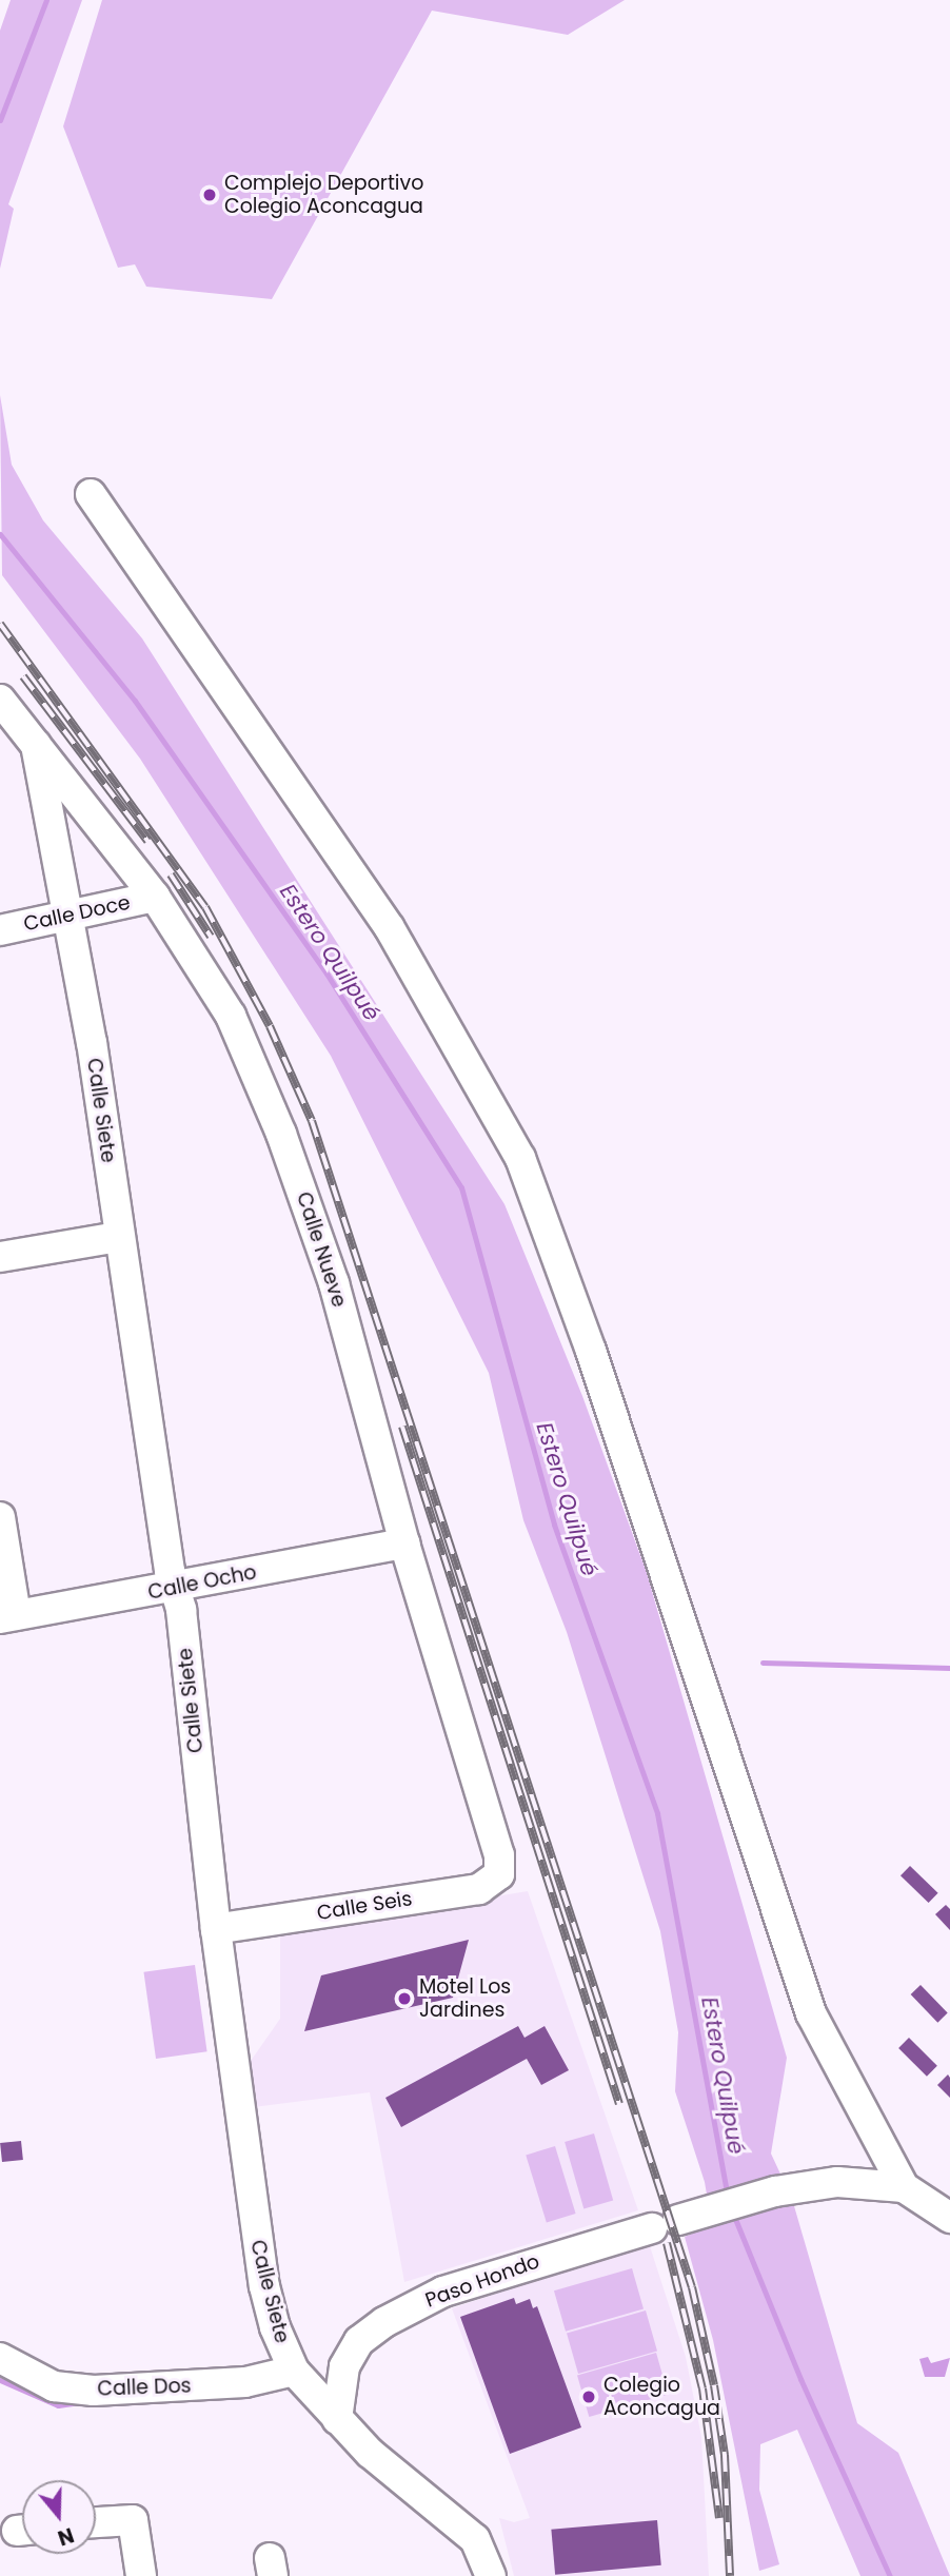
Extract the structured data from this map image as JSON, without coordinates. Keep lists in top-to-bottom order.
{
  "streets": {
    "street": [
      "Calle Doce",
      "Calle Siete",
      "Calle Nueve",
      "Calle Ocho",
      "Calle Seis",
      "Paso Hondo",
      "Calle Dos"
    ]
  },
  "crossings": [
    ["Calle Doce", "Calle Siete"],
    ["Calle Doce", "Calle Nueve"],
    ["Calle Siete", "Calle Nueve"],
    ["Calle Siete", "Calle Ocho"],
    ["Calle Siete", "Calle Seis"],
    ["Calle Siete", "Paso Hondo"],
    ["Calle Siete", "Calle Dos"],
    ["Calle Nueve", "Calle Ocho"],
    ["Calle Nueve", "Calle Seis"]
  ],
  "water": ["Estero Quilpué"],
  "places": ["Complejo Deportivo Colegio Aconcagua", "Motel Los Jardines", "Colegio Aconcagua"],
  "north": "bottom"
}
